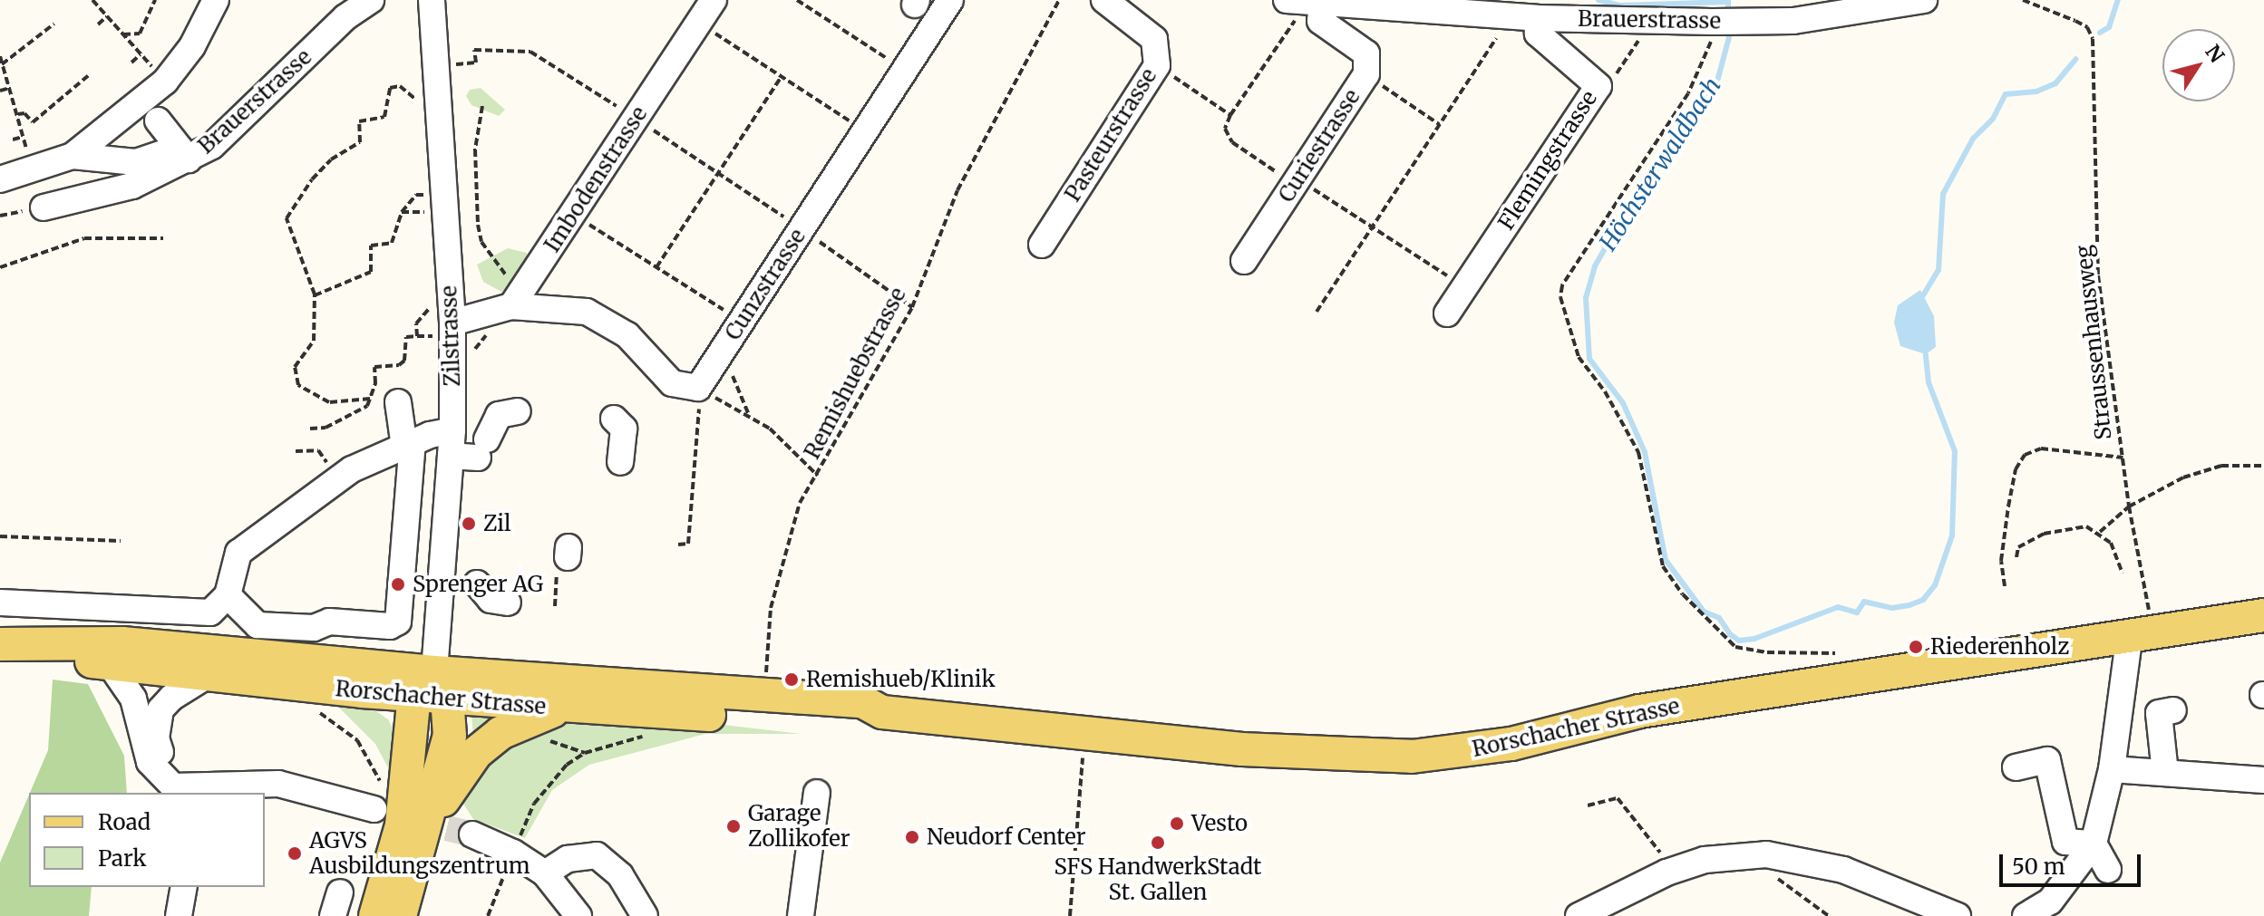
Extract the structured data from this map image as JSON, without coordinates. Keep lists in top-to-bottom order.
{
  "streets": {
    "main road": ["Rorschacher Strasse"],
    "street": [
      "Brauerstrasse",
      "Pasteurstrasse",
      "Curiestrasse",
      "Flemingstrasse",
      "Imbodenstrasse",
      "Cunzstrasse",
      "Zilstrasse"
    ],
    "path": ["Straussenhausweg", "Remishuebstrasse"]
  },
  "crossings": [
    ["Brauerstrasse", "Curiestrasse"],
    ["Brauerstrasse", "Flemingstrasse"],
    ["Zilstrasse", "Rorschacher Strasse"],
    ["Straussenhausweg", "Rorschacher Strasse"],
    ["Remishuebstrasse", "Rorschacher Strasse"]
  ],
  "water": ["Höchsterwaldbach"],
  "places": [
    "Zil",
    "Sprenger AG",
    "Riederenholz",
    "Remishueb/Klinik",
    "Vesto",
    "Garage Zollikofer",
    "Neudorf Center",
    "SFS HandwerkStadt St. Gallen",
    "AGVS Ausbildungszentrum"
  ],
  "legend": ["Road", "Park"],
  "scale_bar": "50 m",
  "north": "top right"
}
